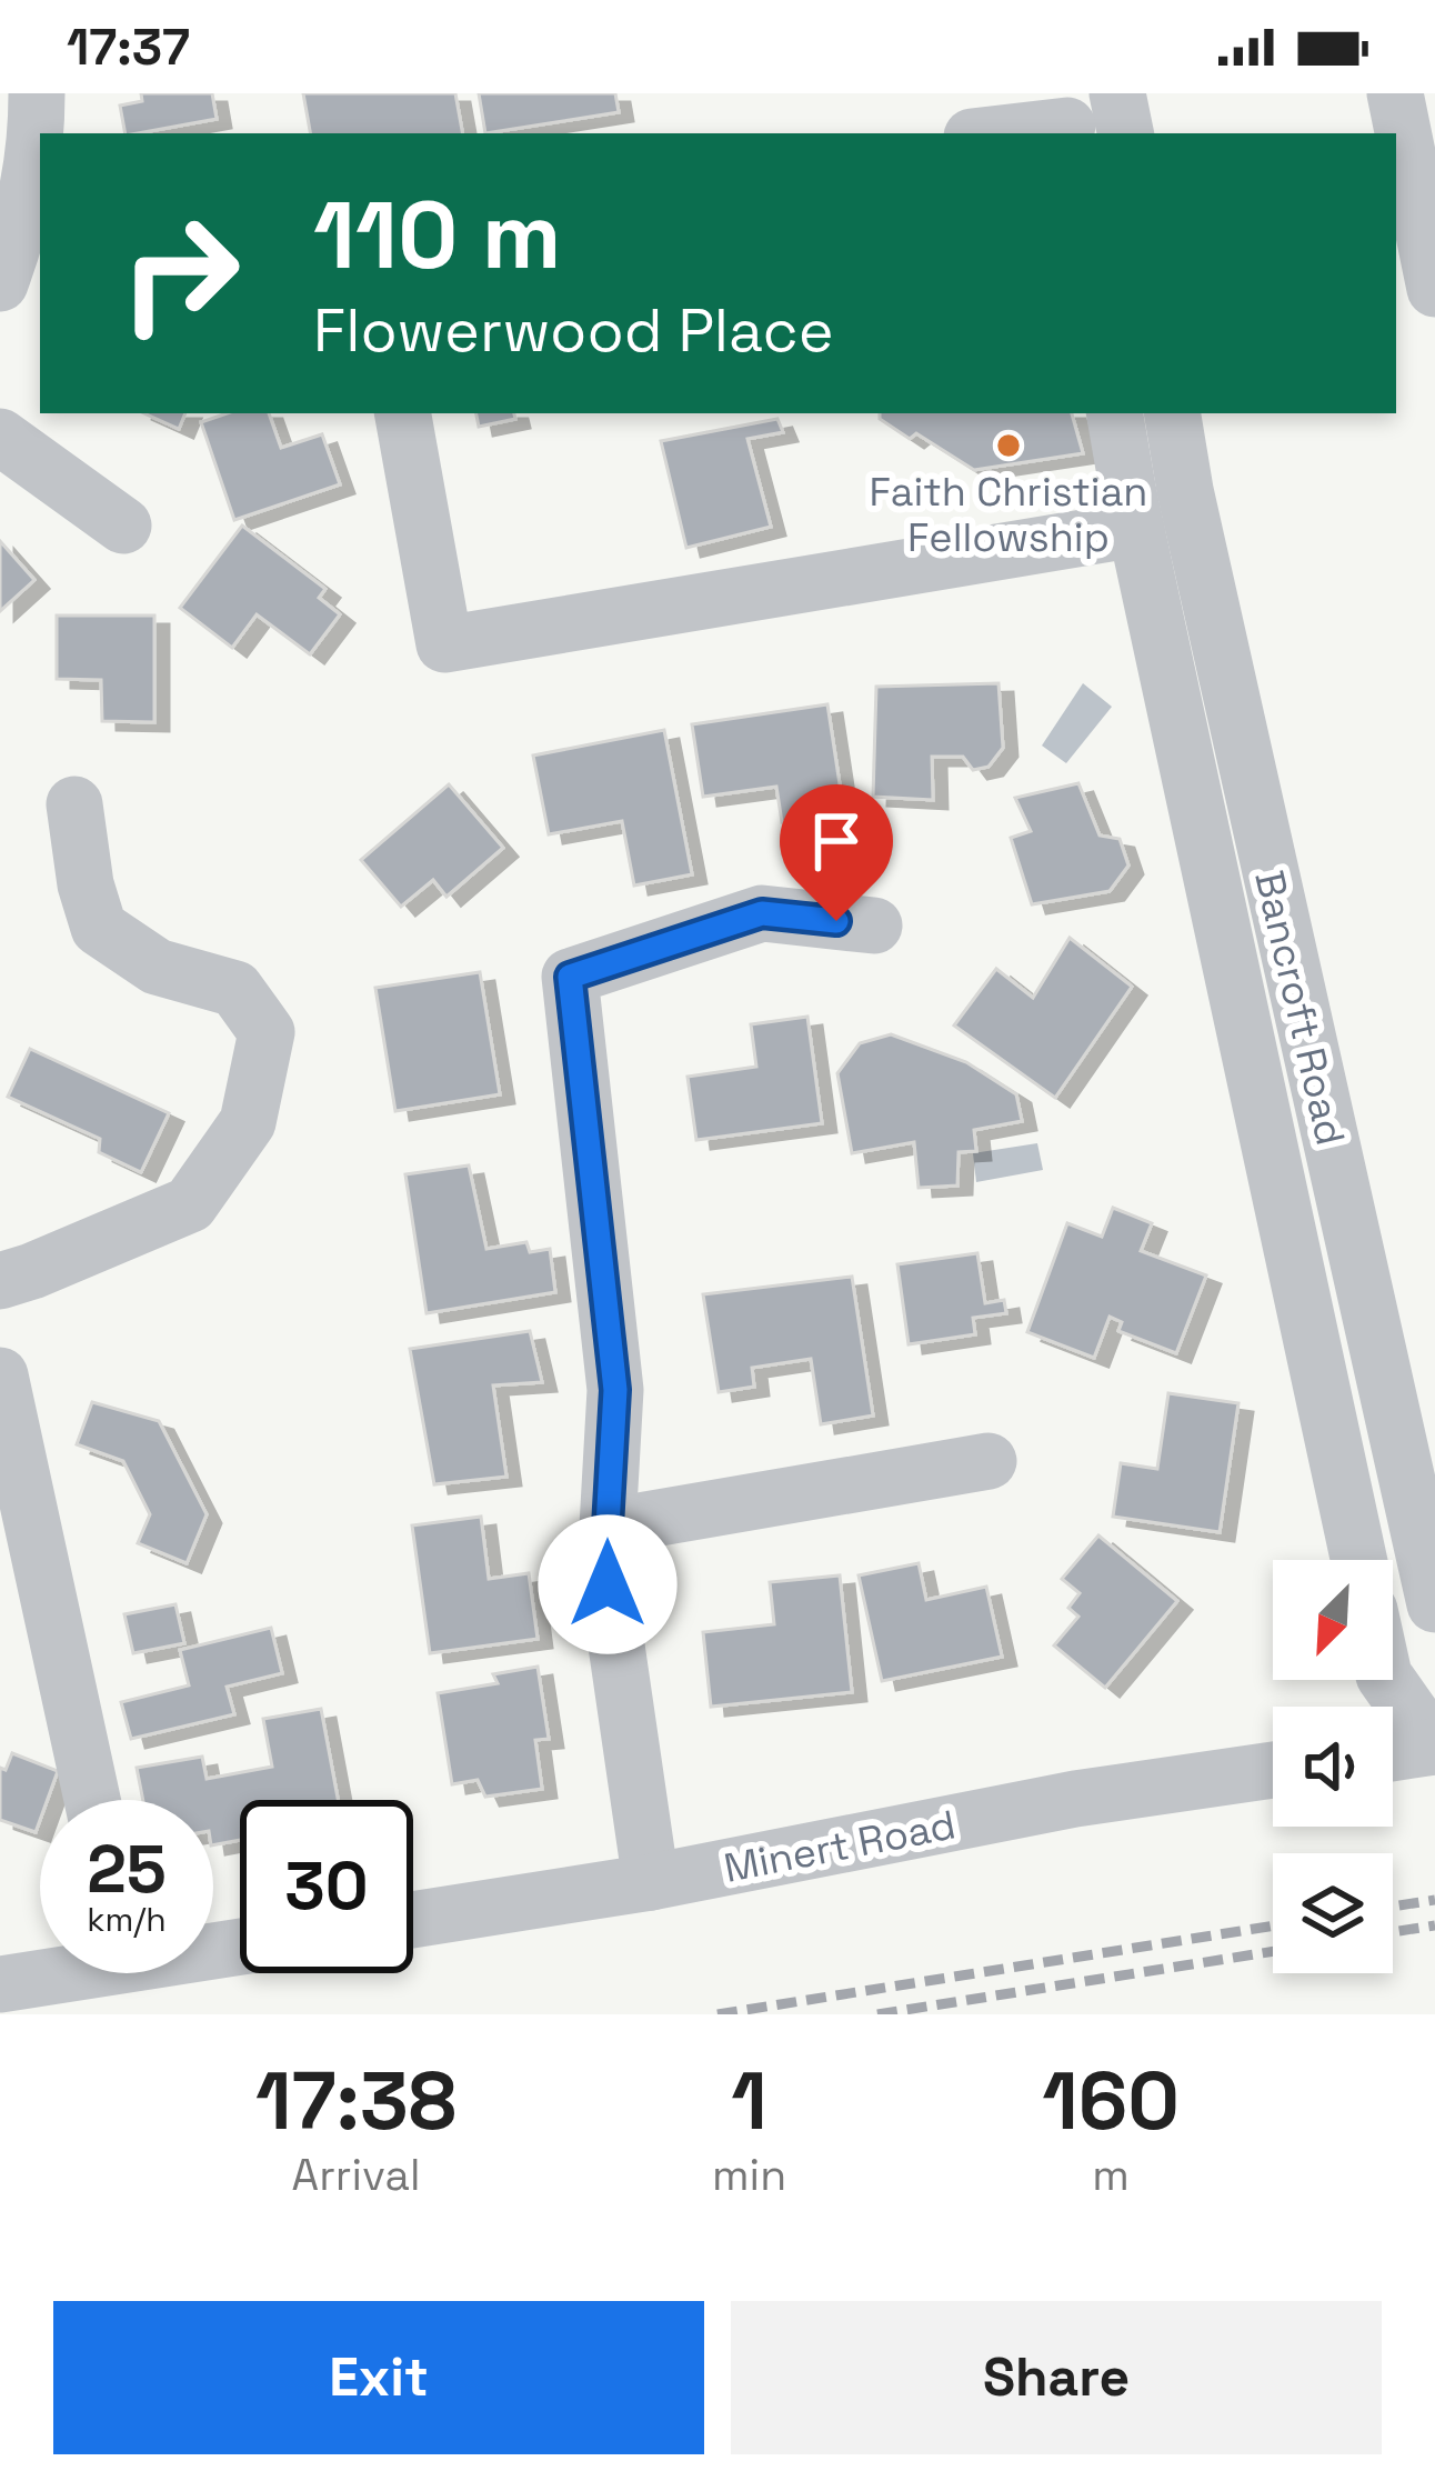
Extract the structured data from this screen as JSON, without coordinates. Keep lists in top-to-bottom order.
{
  "streets": {
    "street": ["Bancroft Road", "Minert Road"]
  },
  "places": ["Faith Christian Fellowship"],
  "north": "bottom left",
  "page": {
    "status": "17:37",
    "turn": ["110 m", "Flowerwood Place"],
    "speed": "25 km/h",
    "limit": "30",
    "eta": [
      "17:38",
      "Arrival",
      "1",
      "min",
      "160",
      "m"
    ],
    "buttons": ["Exit", "Share"]
  }
}
